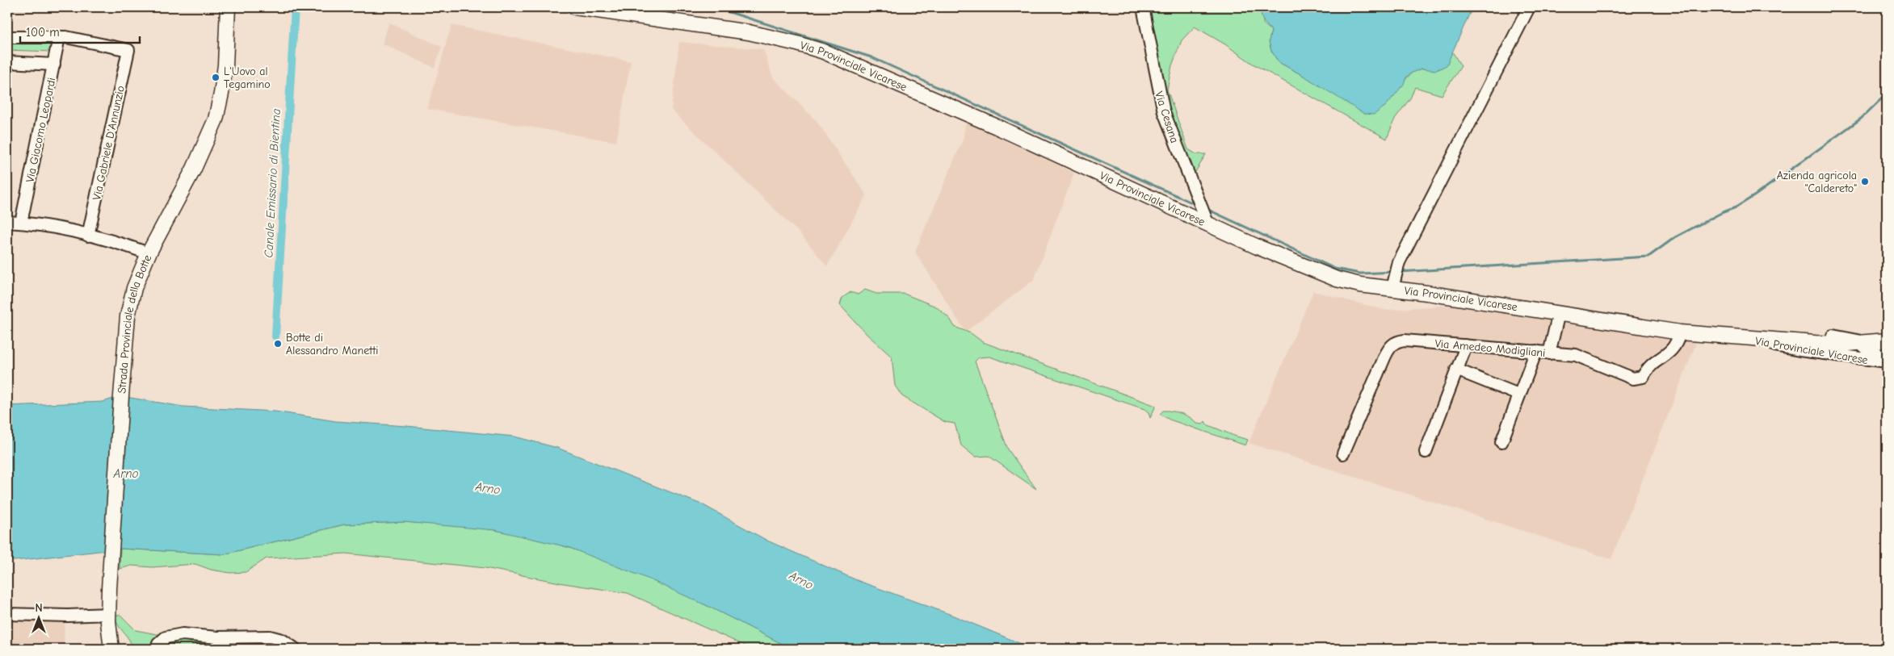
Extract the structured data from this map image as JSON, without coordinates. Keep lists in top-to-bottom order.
{
  "streets": {
    "main road": ["Via Provinciale Vicarese", "Strada Provinciale della Botte"],
    "street": [
      "Via Cesana",
      "Via Giacomo Leopardi",
      "Via Gabriele D'Annunzio",
      "Via Amedeo Modigliani"
    ]
  },
  "crossings": [
    ["Via Provinciale Vicarese", "Via Cesana"],
    ["Via Provinciale Vicarese", "Via Amedeo Modigliani"],
    ["Via Giacomo Leopardi", "Via Gabriele D'Annunzio"]
  ],
  "water": ["Canale Emissario di Bientina", "Arno"],
  "places": ["L'Uovo al Tegamino", "Azienda agricola \"Caldereto\"", "Botte di Alessandro Manetti"],
  "scale_bar": "100 m",
  "north": "top"
}
